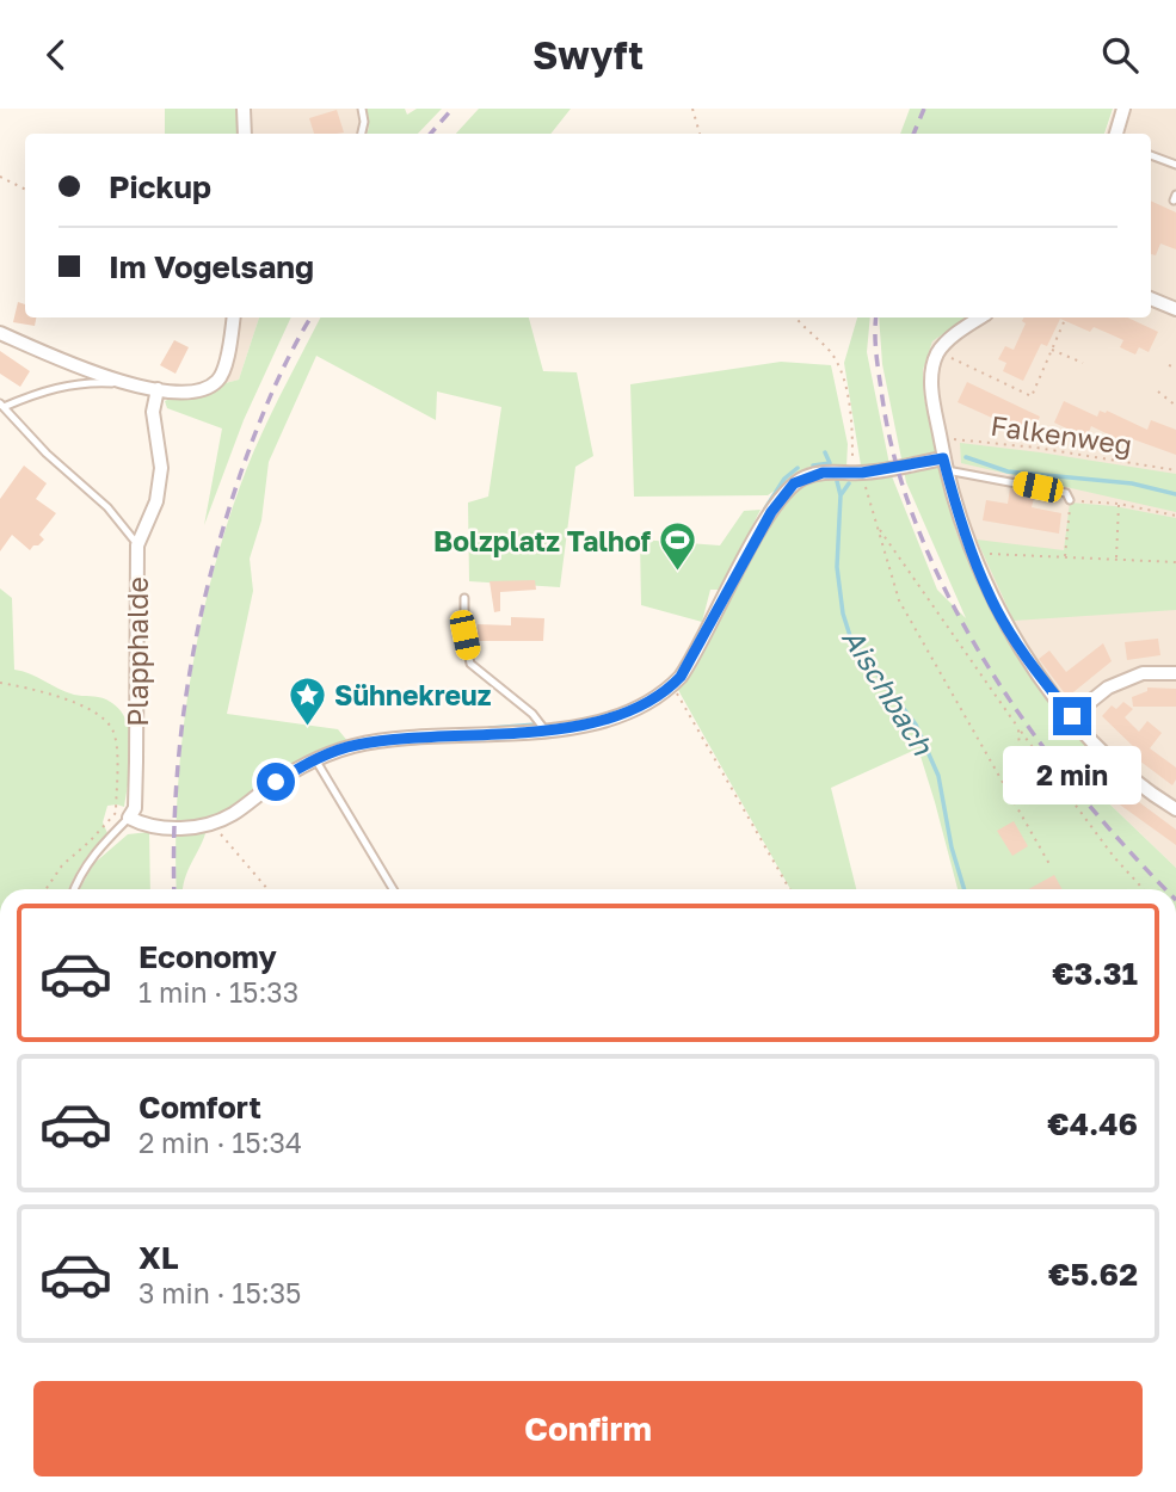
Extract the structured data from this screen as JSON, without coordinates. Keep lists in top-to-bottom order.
{
  "streets": {
    "street": ["Plapphalde"],
    "path": ["Falkenweg"]
  },
  "water": ["Aischbach"],
  "places": {
    "sports": ["Bolzplatz Talhof"],
    "place": ["Sühnekreuz"]
  },
  "page": {
    "header": "Swyft",
    "banner": ["Pickup", "Im Vogelsang"],
    "bubble": "2 min",
    "list": [
      {
        "name": "Economy",
        "note": "1 min · 15:33",
        "value": "€3.31"
      },
      {
        "name": "Comfort",
        "note": "2 min · 15:34",
        "value": "€4.46"
      },
      {
        "name": "XL",
        "note": "3 min · 15:35",
        "value": "€5.62"
      }
    ],
    "buttons": "Confirm"
  }
}
